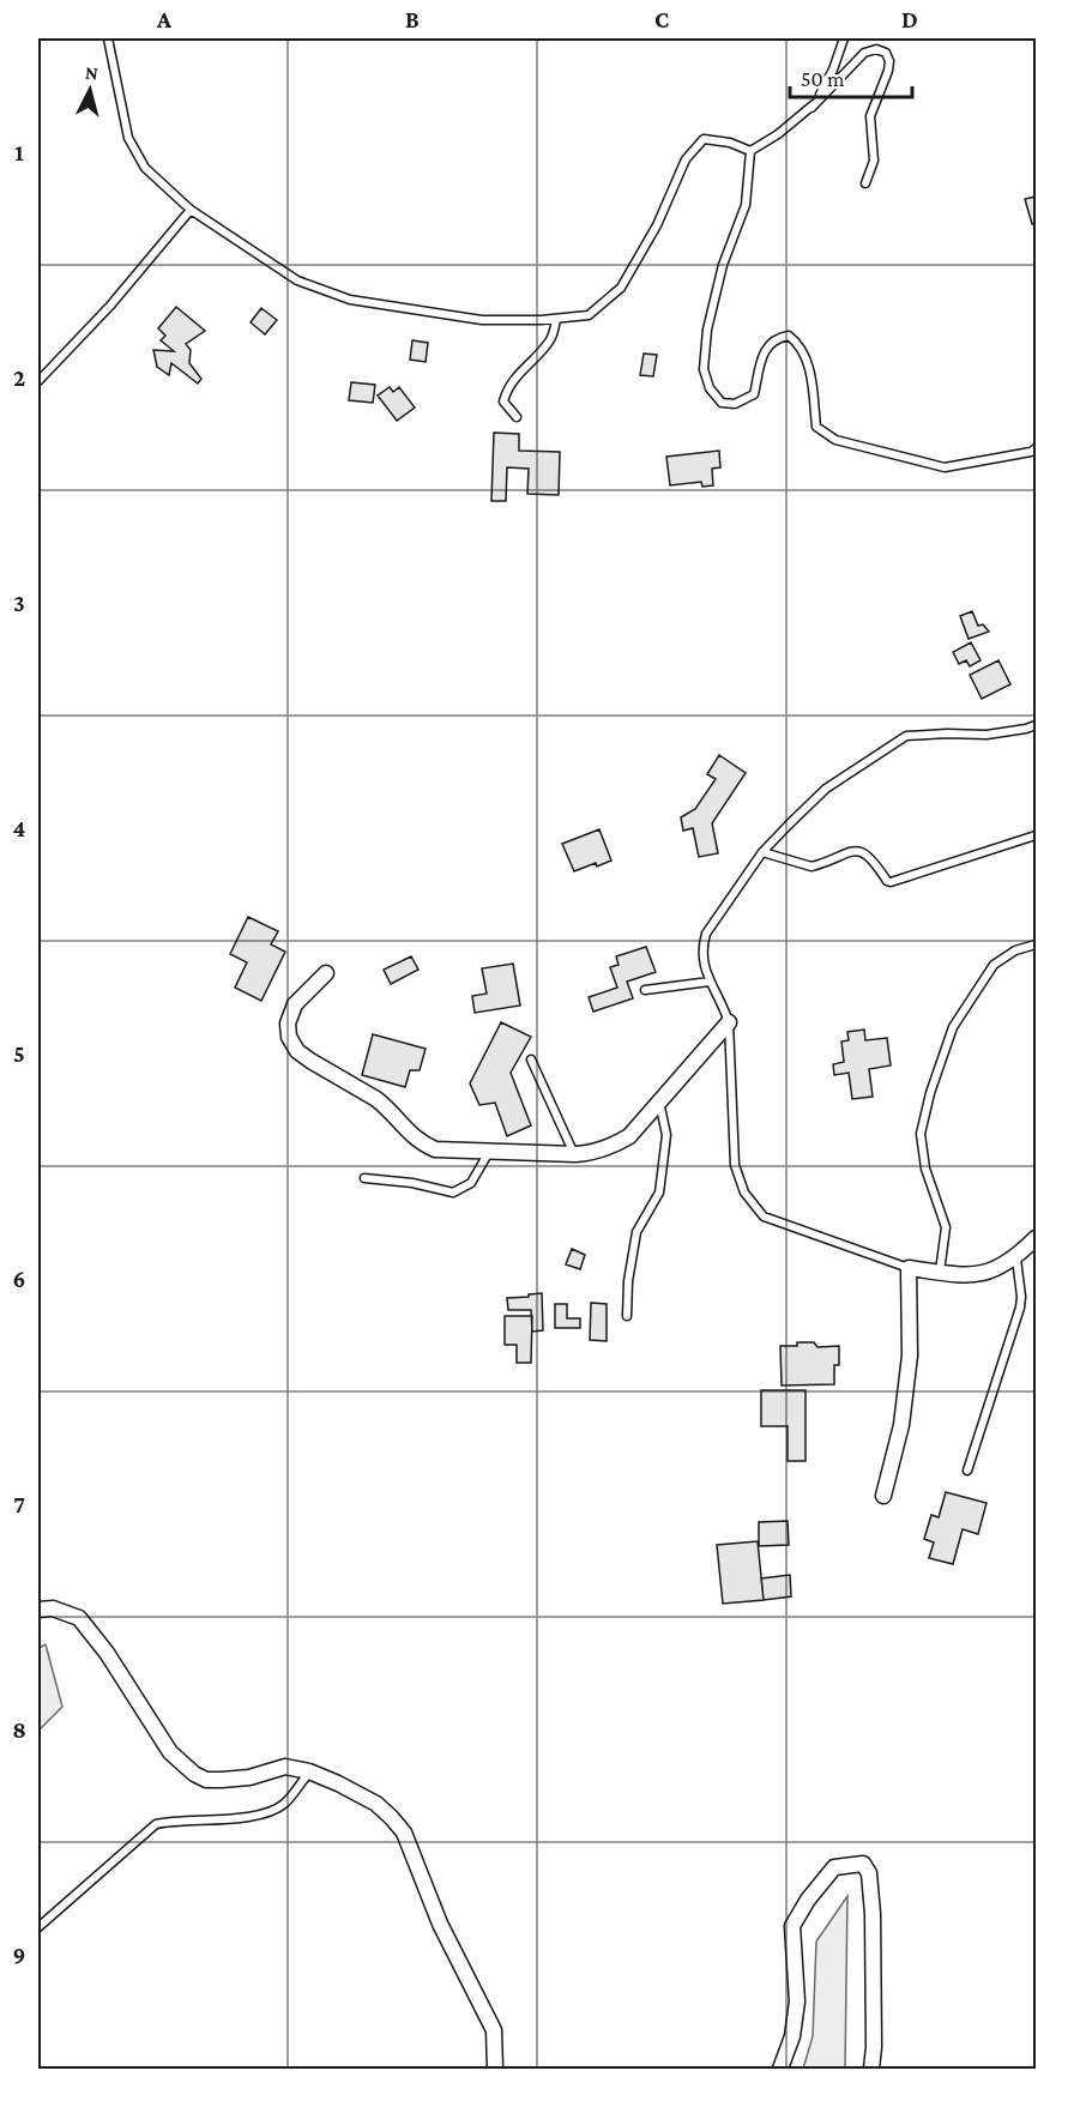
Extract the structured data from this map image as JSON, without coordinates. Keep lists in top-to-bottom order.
{
  "scale_bar": "50 m",
  "north": "top",
  "grid": {
    "columns": [
      "A",
      "B",
      "C",
      "D"
    ],
    "rows": [
      "1",
      "2",
      "3",
      "4",
      "5",
      "6",
      "7",
      "8",
      "9"
    ]
  }
}
